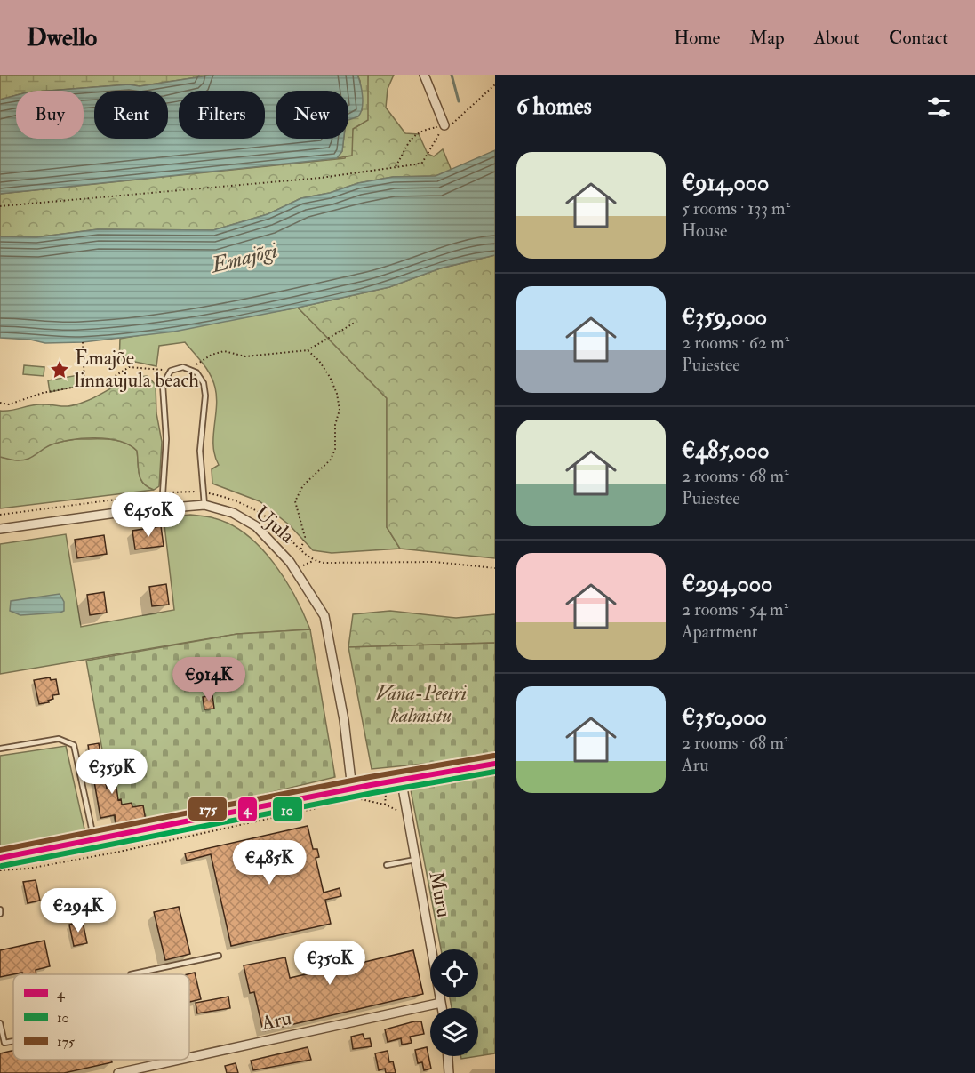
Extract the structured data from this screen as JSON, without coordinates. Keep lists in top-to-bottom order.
{
  "streets": {
    "street": ["Ujula", "Muru", "Aru"]
  },
  "crossings": [
    ["Muru", "Aru"]
  ],
  "water": ["Emajõgi"],
  "parks": ["Vana-Peetri kalmistu"],
  "places": {
    "place": ["Emajõe linnaujula beach"]
  },
  "lines": ["transit line 175", "transit line 4", "transit line 10"],
  "legend": ["4", "10", "175"],
  "page": {
    "header": "Dwello",
    "nav": [
      "Home",
      "Map",
      "About",
      "Contact"
    ],
    "heading": "6 homes",
    "chip": [
      "Buy",
      "Rent",
      "Filters",
      "New"
    ],
    "list": [
      {
        "name": "€914,000",
        "note": "5 rooms · 133 m² · House"
      },
      {
        "name": "€359,000",
        "note": "2 rooms · 62 m² · Puiestee"
      },
      {
        "name": "€485,000",
        "note": "2 rooms · 68 m² · Puiestee"
      },
      {
        "name": "€294,000",
        "note": "2 rooms · 54 m² · Apartment"
      },
      {
        "name": "€350,000",
        "note": "2 rooms · 68 m² · Aru"
      }
    ],
    "price": [
      "€450K",
      "€914K",
      "€359K",
      "€485K",
      "€294K",
      "€350K"
    ]
  }
}
